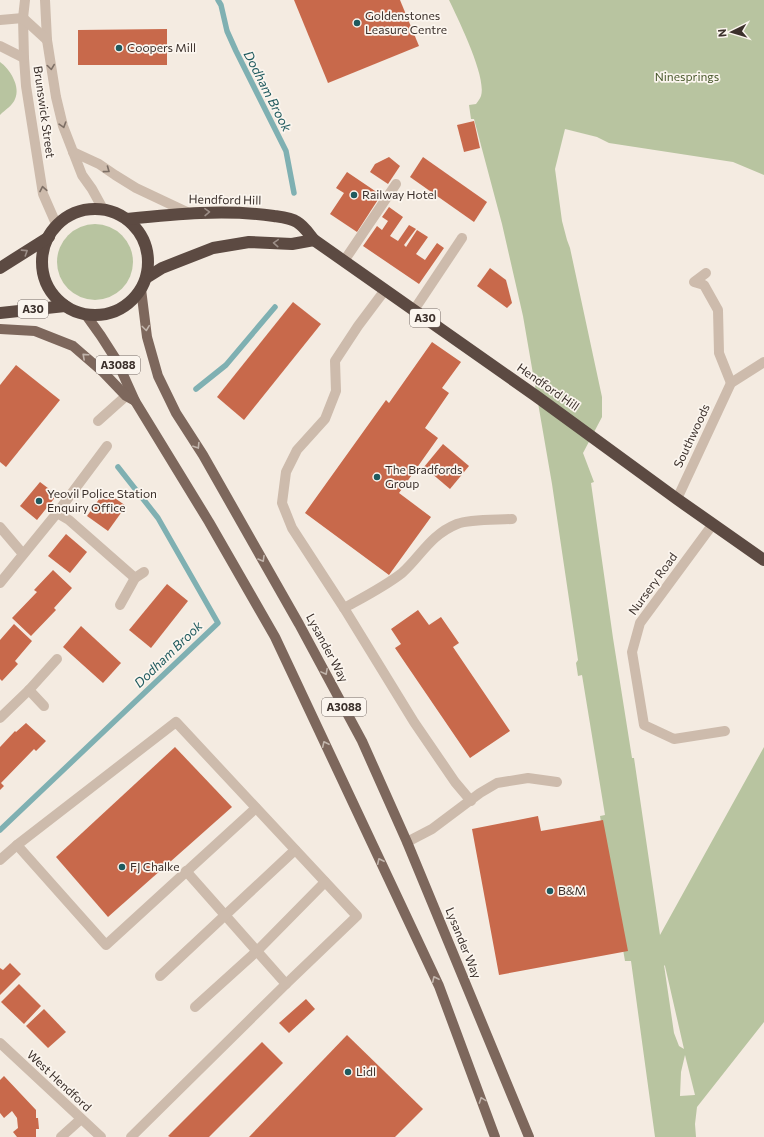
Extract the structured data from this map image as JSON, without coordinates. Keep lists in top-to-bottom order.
{
  "streets": {
    "highway": ["Hendford Hill", "A30"],
    "main road": ["A3088", "Lysander Way"],
    "street": [
      "Brunswick Street",
      "Southwoods",
      "Nursery Road",
      "West Hendford"
    ]
  },
  "crossings": [
    ["Brunswick Street", "Hendford Hill"],
    ["Brunswick Street", "A30"],
    ["Brunswick Street", "A3088"],
    ["Brunswick Street", "Lysander Way"],
    ["Hendford Hill", "A30"],
    ["Hendford Hill", "A3088"],
    ["Hendford Hill", "Southwoods"],
    ["Hendford Hill", "Nursery Road"],
    ["Hendford Hill", "Lysander Way"],
    ["A30", "A3088"],
    ["A30", "Lysander Way"],
    ["A3088", "Lysander Way"]
  ],
  "water": ["Dodham Brook"],
  "parks": ["Ninesprings"],
  "places": [
    "Goldenstones Leasure Centre",
    "Coopers Mill",
    "Railway Hotel",
    "The Bradfords Group",
    "Yeovil Police Station Enquiry Office",
    "FJ Chalke",
    "B&M",
    "Lidl"
  ],
  "north": "left"
}
